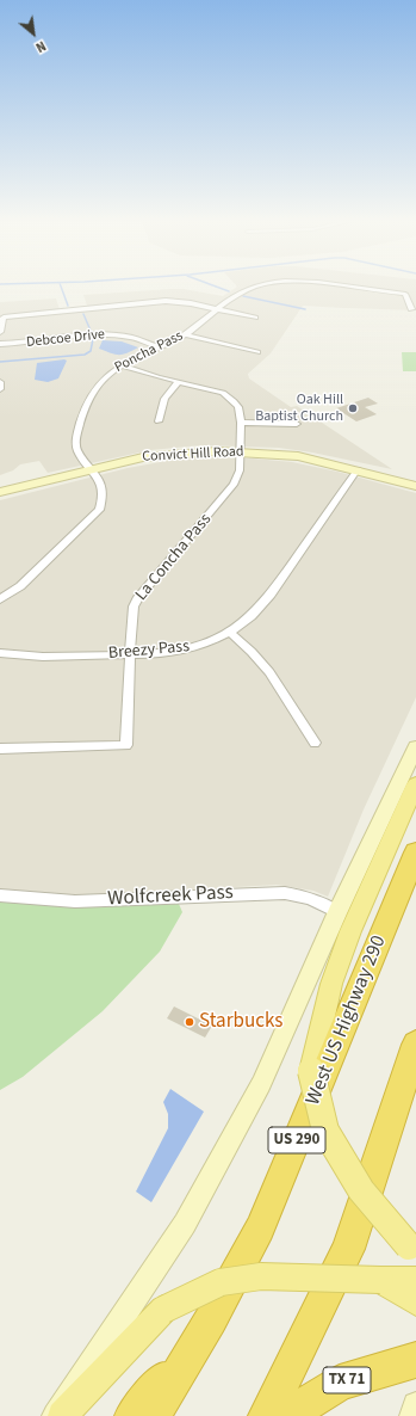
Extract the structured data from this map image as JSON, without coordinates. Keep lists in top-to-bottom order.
{
  "streets": {
    "highway": ["West US Highway 290", "US 290", "TX 71"],
    "street": [
      "Debcoe Drive",
      "Poncha Pass",
      "Convict Hill Road",
      "La Concha Pass",
      "Breezy Pass",
      "Wolfcreek Pass"
    ]
  },
  "crossings": [
    ["Debcoe Drive", "Poncha Pass"],
    ["Poncha Pass", "Convict Hill Road"],
    ["Poncha Pass", "La Concha Pass"],
    ["Convict Hill Road", "La Concha Pass"],
    ["Convict Hill Road", "Breezy Pass"],
    ["La Concha Pass", "Breezy Pass"]
  ],
  "places": ["Oak Hill Baptist Church", "Starbucks"],
  "north": "bottom right"
}
